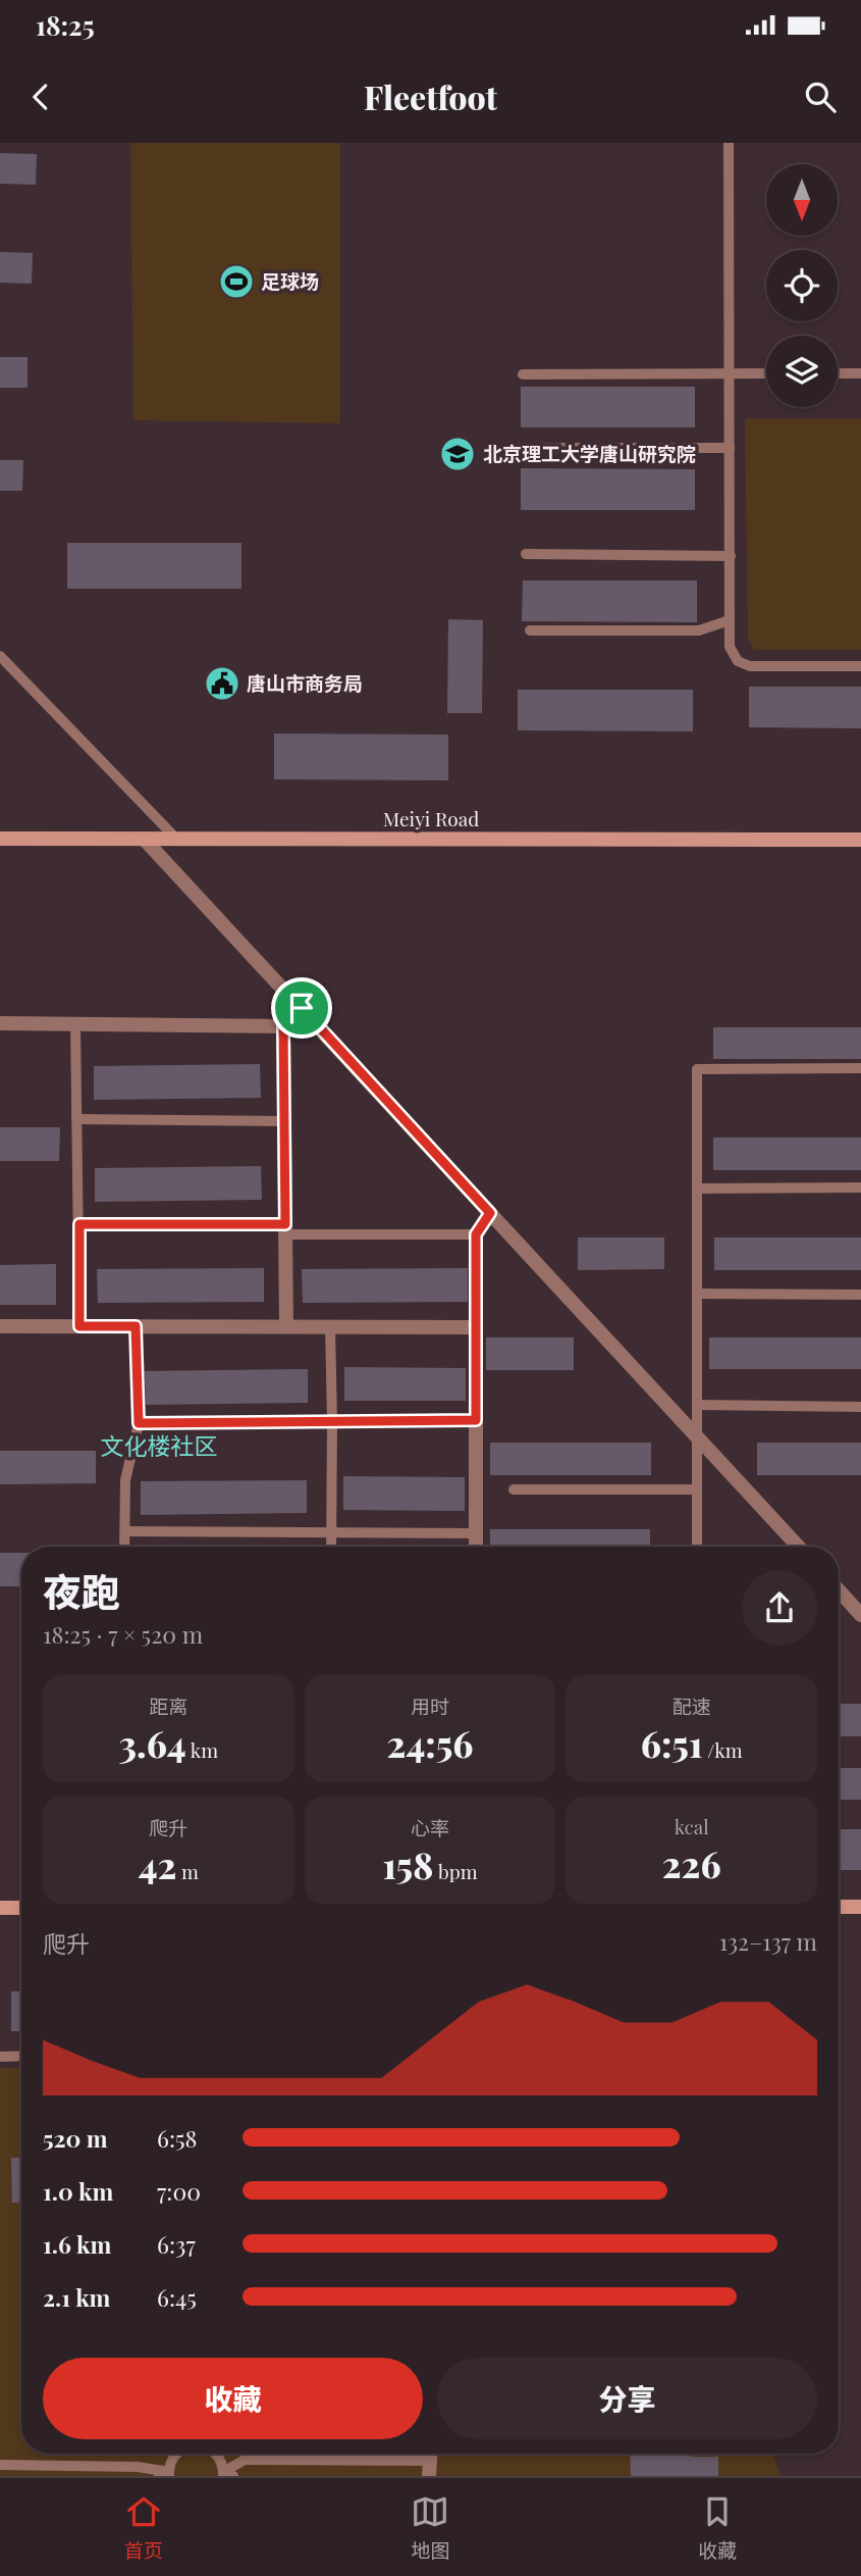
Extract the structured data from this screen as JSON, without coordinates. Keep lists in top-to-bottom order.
{
  "streets": {
    "street": ["Meiyi Road"]
  },
  "districts": ["文化楼社区"],
  "places": {
    "sports": ["足球场"],
    "school or university": ["北京理工大学唐山研究院"],
    "public building": ["唐山市商务局"]
  },
  "north": "bottom",
  "page": {
    "status": "18:25",
    "header": "Fleetfoot",
    "heading": ["夜跑", "18:25 · 7 × 520 m"],
    "stats": [
      ["距离", "3.64 km"],
      ["用时", "24:56"],
      ["配速", "6:51 /km"],
      ["爬升", "42 m"],
      ["心率", "158 bpm"],
      ["kcal", "226"]
    ],
    "chart": ["爬升", "132–137 m"],
    "list": [
      {
        "name": "520 m",
        "note": "6:58"
      },
      {
        "name": "1.0 km",
        "note": "7:00"
      },
      {
        "name": "1.6 km",
        "note": "6:37"
      },
      {
        "name": "2.1 km",
        "note": "6:45"
      }
    ],
    "buttons": ["收藏", "分享"],
    "tabs": ["首页", "地图", "收藏"]
  }
}
